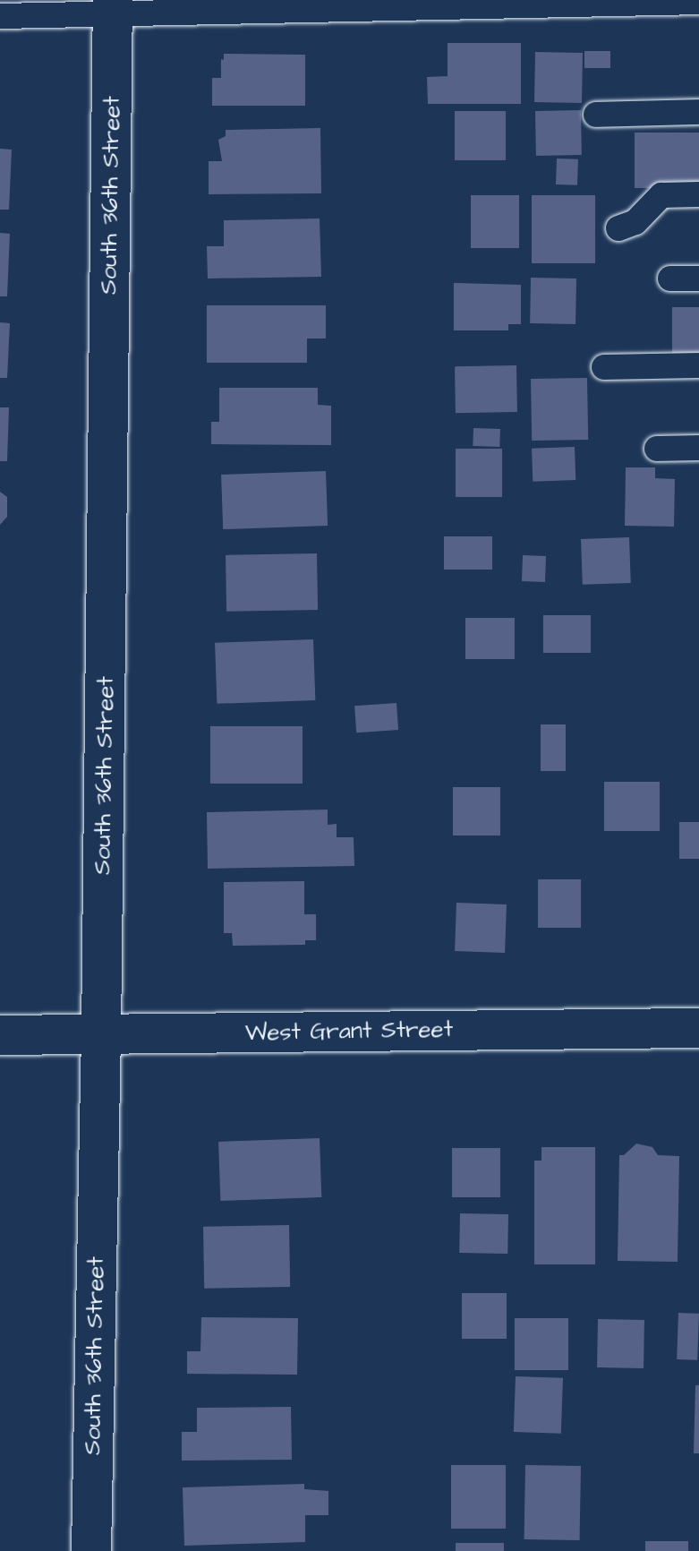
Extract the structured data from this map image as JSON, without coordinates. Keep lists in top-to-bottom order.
{
  "streets": {
    "street": ["South 36th Street", "West Grant Street"]
  },
  "crossings": [
    ["South 36th Street", "West Grant Street"]
  ]
}
